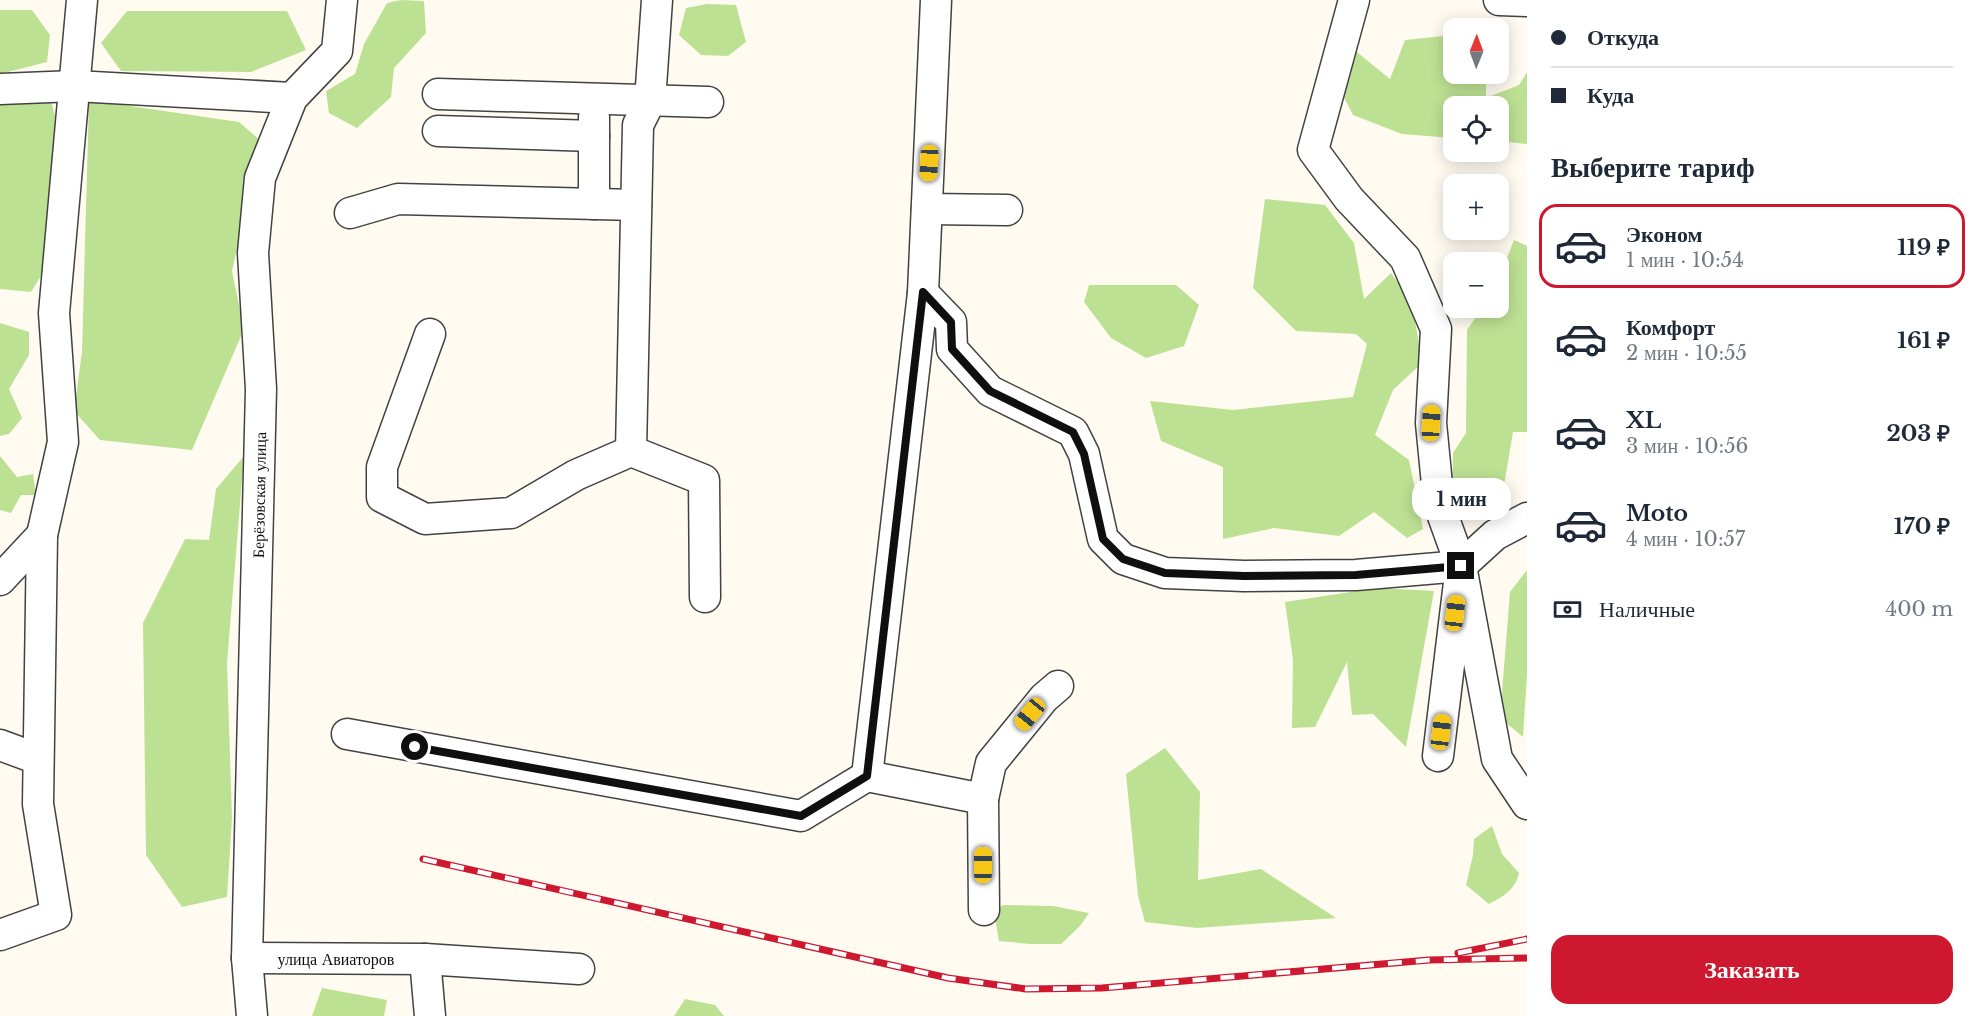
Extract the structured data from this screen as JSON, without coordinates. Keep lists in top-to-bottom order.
{
  "streets": {
    "street": ["Берёзовская улица", "улица Авиаторов"]
  },
  "crossings": [
    ["Берёзовская улица", "улица Авиаторов"]
  ],
  "north": "top",
  "page": {
    "banner": ["Откуда", "Куда"],
    "map_buttons": ["+", "−"],
    "heading": "Выберите тариф",
    "list": [
      {
        "name": "Эконом",
        "note": "1 мин · 10:54",
        "value": "119 ₽"
      },
      {
        "name": "Комфорт",
        "note": "2 мин · 10:55",
        "value": "161 ₽"
      },
      {
        "name": "XL",
        "note": "3 мин · 10:56",
        "value": "203 ₽"
      },
      {
        "name": "Moto",
        "note": "4 мин · 10:57",
        "value": "170 ₽"
      }
    ],
    "bubble": "1 мин",
    "pay": ["Наличные", "400 m"],
    "buttons": "Заказать"
  }
}
